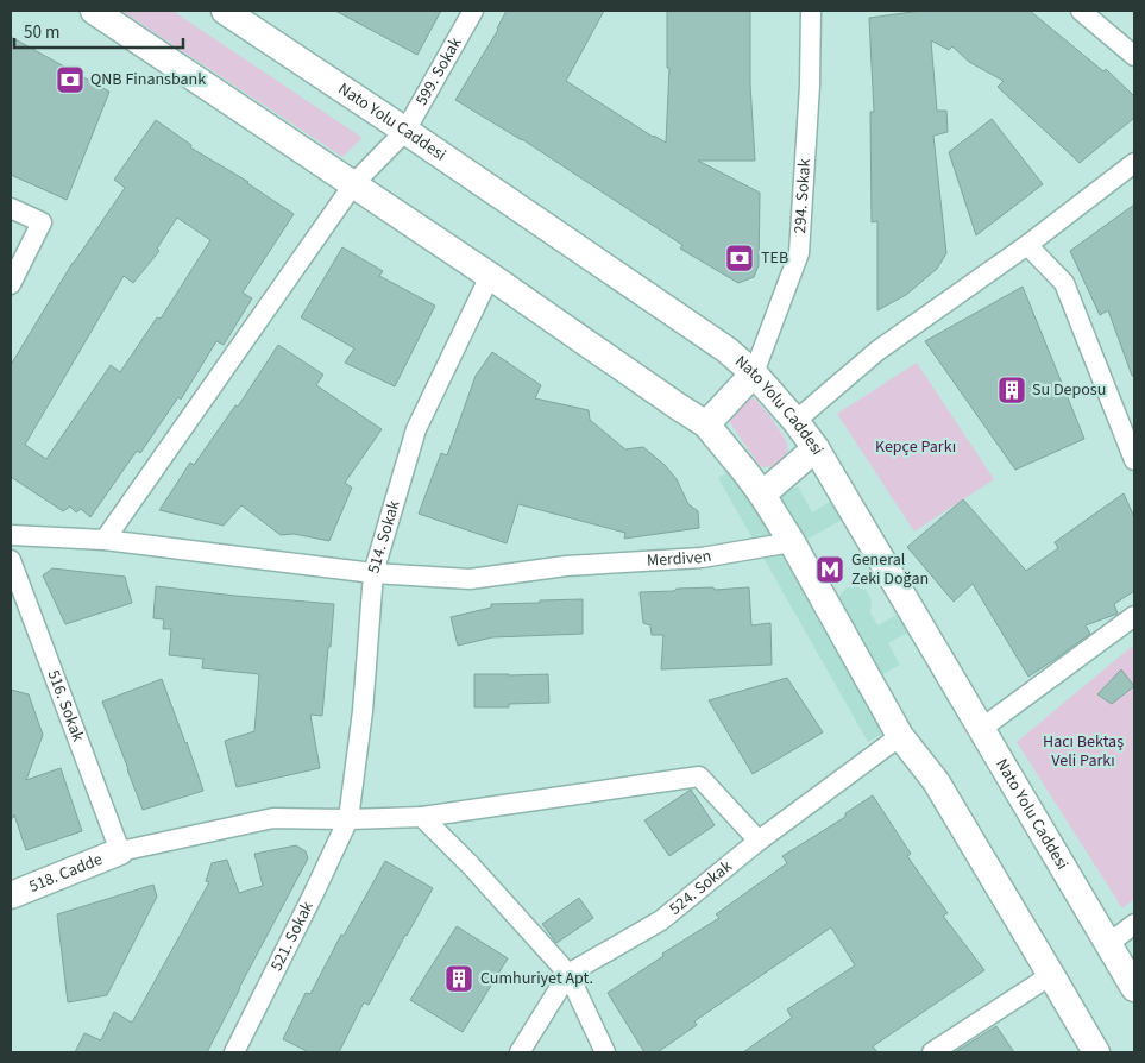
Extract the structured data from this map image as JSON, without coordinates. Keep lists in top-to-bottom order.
{
  "streets": {
    "main road": ["Nato Yolu Caddesi", "518. Cadde"],
    "street": [
      "599. Sokak",
      "294. Sokak",
      "514. Sokak",
      "Merdiven",
      "516. Sokak",
      "524. Sokak",
      "521. Sokak"
    ]
  },
  "crossings": [
    ["599. Sokak", "Nato Yolu Caddesi"],
    ["599. Sokak", "Merdiven"],
    ["Nato Yolu Caddesi", "294. Sokak"],
    ["514. Sokak", "Merdiven"],
    ["514. Sokak", "521. Sokak"],
    ["516. Sokak", "518. Cadde"]
  ],
  "parks": ["Kepçe Parkı", "Hacı Bektaş Veli Parkı"],
  "places": {
    "bank": ["QNB Finansbank", "TEB"],
    "building": ["Su Deposu", "Cumhuriyet Apt."],
    "metro station": ["General Zeki Doğan"]
  },
  "scale_bar": "50 m"
}
